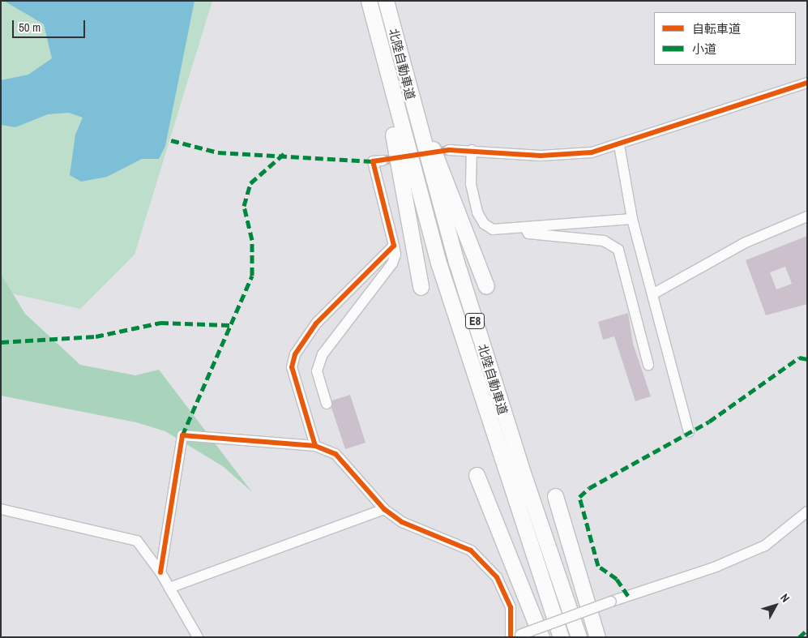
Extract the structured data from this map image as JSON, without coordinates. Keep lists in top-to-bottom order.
{
  "streets": {
    "highway": ["北陸自動車道", "E8"]
  },
  "legend": ["自転車道", "小道"],
  "scale_bar": "50 m",
  "north": "top right"
}
